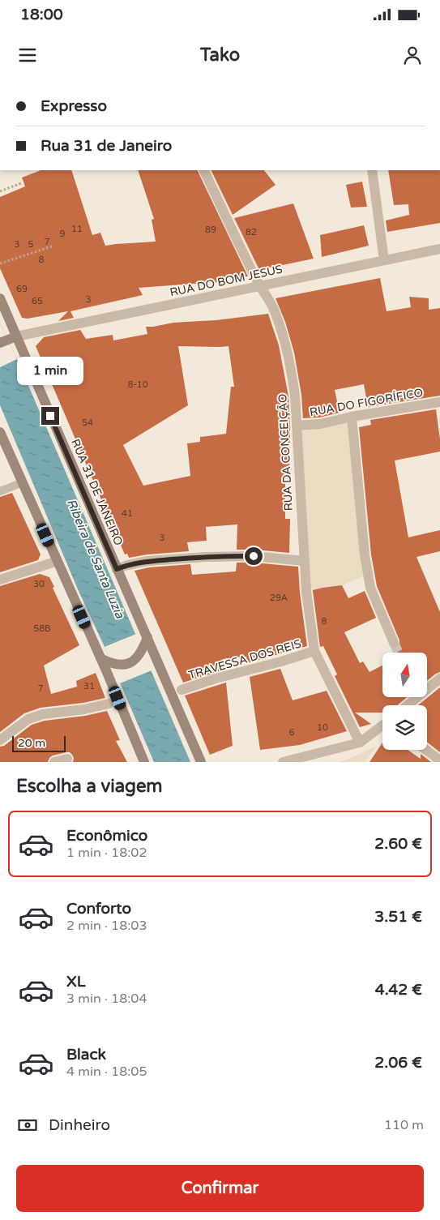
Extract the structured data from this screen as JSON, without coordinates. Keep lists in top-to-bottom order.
{
  "streets": {
    "main road": ["RUA 31 DE JANEIRO"],
    "street": [
      "RUA DO BOM JESUS",
      "RUA DO FIGORÍFICO",
      "RUA DA CONCEIÇÃO",
      "TRAVESSA DOS REIS"
    ]
  },
  "crossings": [
    ["RUA DO BOM JESUS", "RUA DA CONCEIÇÃO"],
    ["RUA DO BOM JESUS", "RUA 31 DE JANEIRO"],
    ["RUA DO FIGORÍFICO", "RUA DA CONCEIÇÃO"],
    ["RUA DA CONCEIÇÃO", "TRAVESSA DOS REIS"]
  ],
  "water": ["Ribeira de Santa Luzia"],
  "house_numbers": [
    "11",
    "89",
    "82",
    "9",
    "7",
    "3",
    "5",
    "8",
    "69",
    "3",
    "65",
    "8-10",
    "54",
    "41",
    "3",
    "30",
    "29A",
    "8",
    "58B",
    "31",
    "7",
    "10",
    "6"
  ],
  "scale_bar": "20 m",
  "north": "top",
  "page": {
    "status": "18:00",
    "header": "Tako",
    "banner": ["Expresso", "Rua 31 de Janeiro"],
    "bubble": "1 min",
    "scale": "20 m",
    "heading": "Escolha a viagem",
    "list": [
      {
        "name": "Econômico",
        "note": "1 min · 18:02",
        "value": "2.60 €"
      },
      {
        "name": "Conforto",
        "note": "2 min · 18:03",
        "value": "3.51 €"
      },
      {
        "name": "XL",
        "note": "3 min · 18:04",
        "value": "4.42 €"
      },
      {
        "name": "Black",
        "note": "4 min · 18:05",
        "value": "2.06 €"
      }
    ],
    "pay": ["Dinheiro", "110 m"],
    "buttons": "Confirmar"
  }
}
